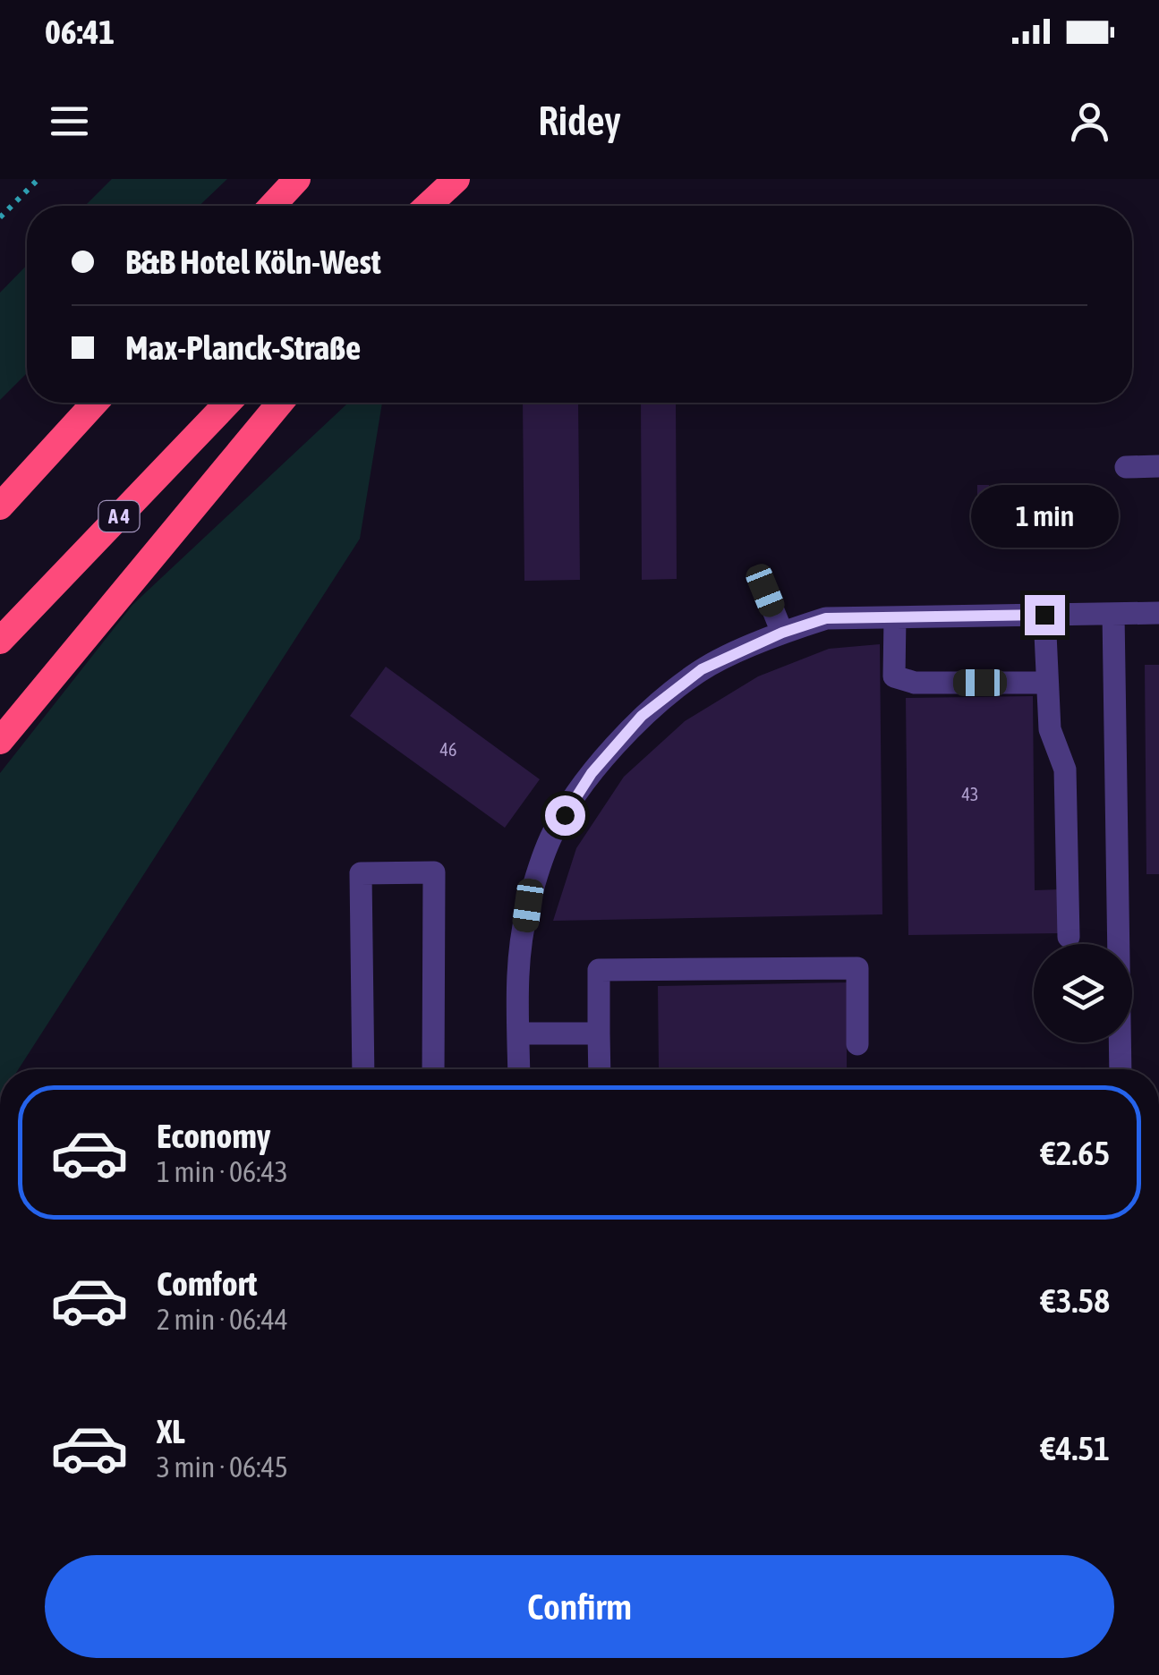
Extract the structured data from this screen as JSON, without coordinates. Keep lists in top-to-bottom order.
{
  "streets": {
    "highway": ["A 4"]
  },
  "house_numbers": ["46", "43"],
  "page": {
    "status": "06:41",
    "header": "Ridey",
    "banner": ["B&B Hotel Köln-West", "Max-Planck-Straße"],
    "bubble": "1 min",
    "list": [
      {
        "name": "Economy",
        "note": "1 min · 06:43",
        "value": "€2.65"
      },
      {
        "name": "Comfort",
        "note": "2 min · 06:44",
        "value": "€3.58"
      },
      {
        "name": "XL",
        "note": "3 min · 06:45",
        "value": "€4.51"
      }
    ],
    "buttons": "Confirm"
  }
}
